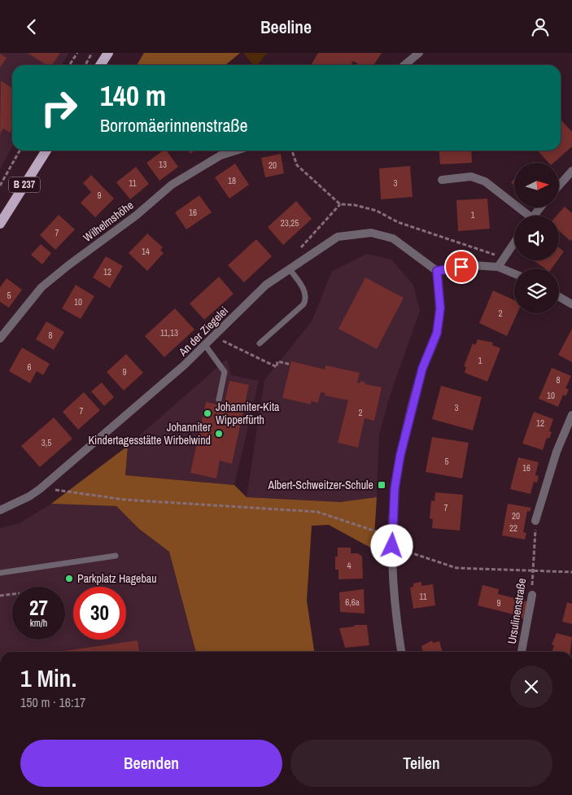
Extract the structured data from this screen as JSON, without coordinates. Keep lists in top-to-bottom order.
{
  "streets": {
    "main road": ["B 237"],
    "street": ["Wilhelmshöhe", "An der Ziegelei", "Ursulinenstraße"]
  },
  "places": {
    "other": ["Johanniter-Kita Wipperfürth", "Johanniter Kindertagesstätte Wirbelwind", "Parkplatz Hagebau"],
    "transit": ["Albert-Schweitzer-Schule"]
  },
  "house_numbers": [
    "13",
    "20",
    "18",
    "11",
    "3",
    "9",
    "16",
    "1",
    "23,25",
    "7",
    "14",
    "12",
    "5",
    "10",
    "2",
    "11,13",
    "8",
    "1",
    "6",
    "9",
    "8",
    "10",
    "3",
    "7",
    "2",
    "12",
    "3,5",
    "5",
    "16",
    "7",
    "20",
    "22",
    "4",
    "11",
    "6,6a",
    "9"
  ],
  "north": "right",
  "page": {
    "header": "Beeline",
    "turn": ["140 m", "Borromäerinnenstraße"],
    "speed": "27 km/h",
    "limit": "30",
    "heading": ["1 Min.", "150 m · 16:17"],
    "buttons": ["Beenden", "Teilen"]
  }
}
